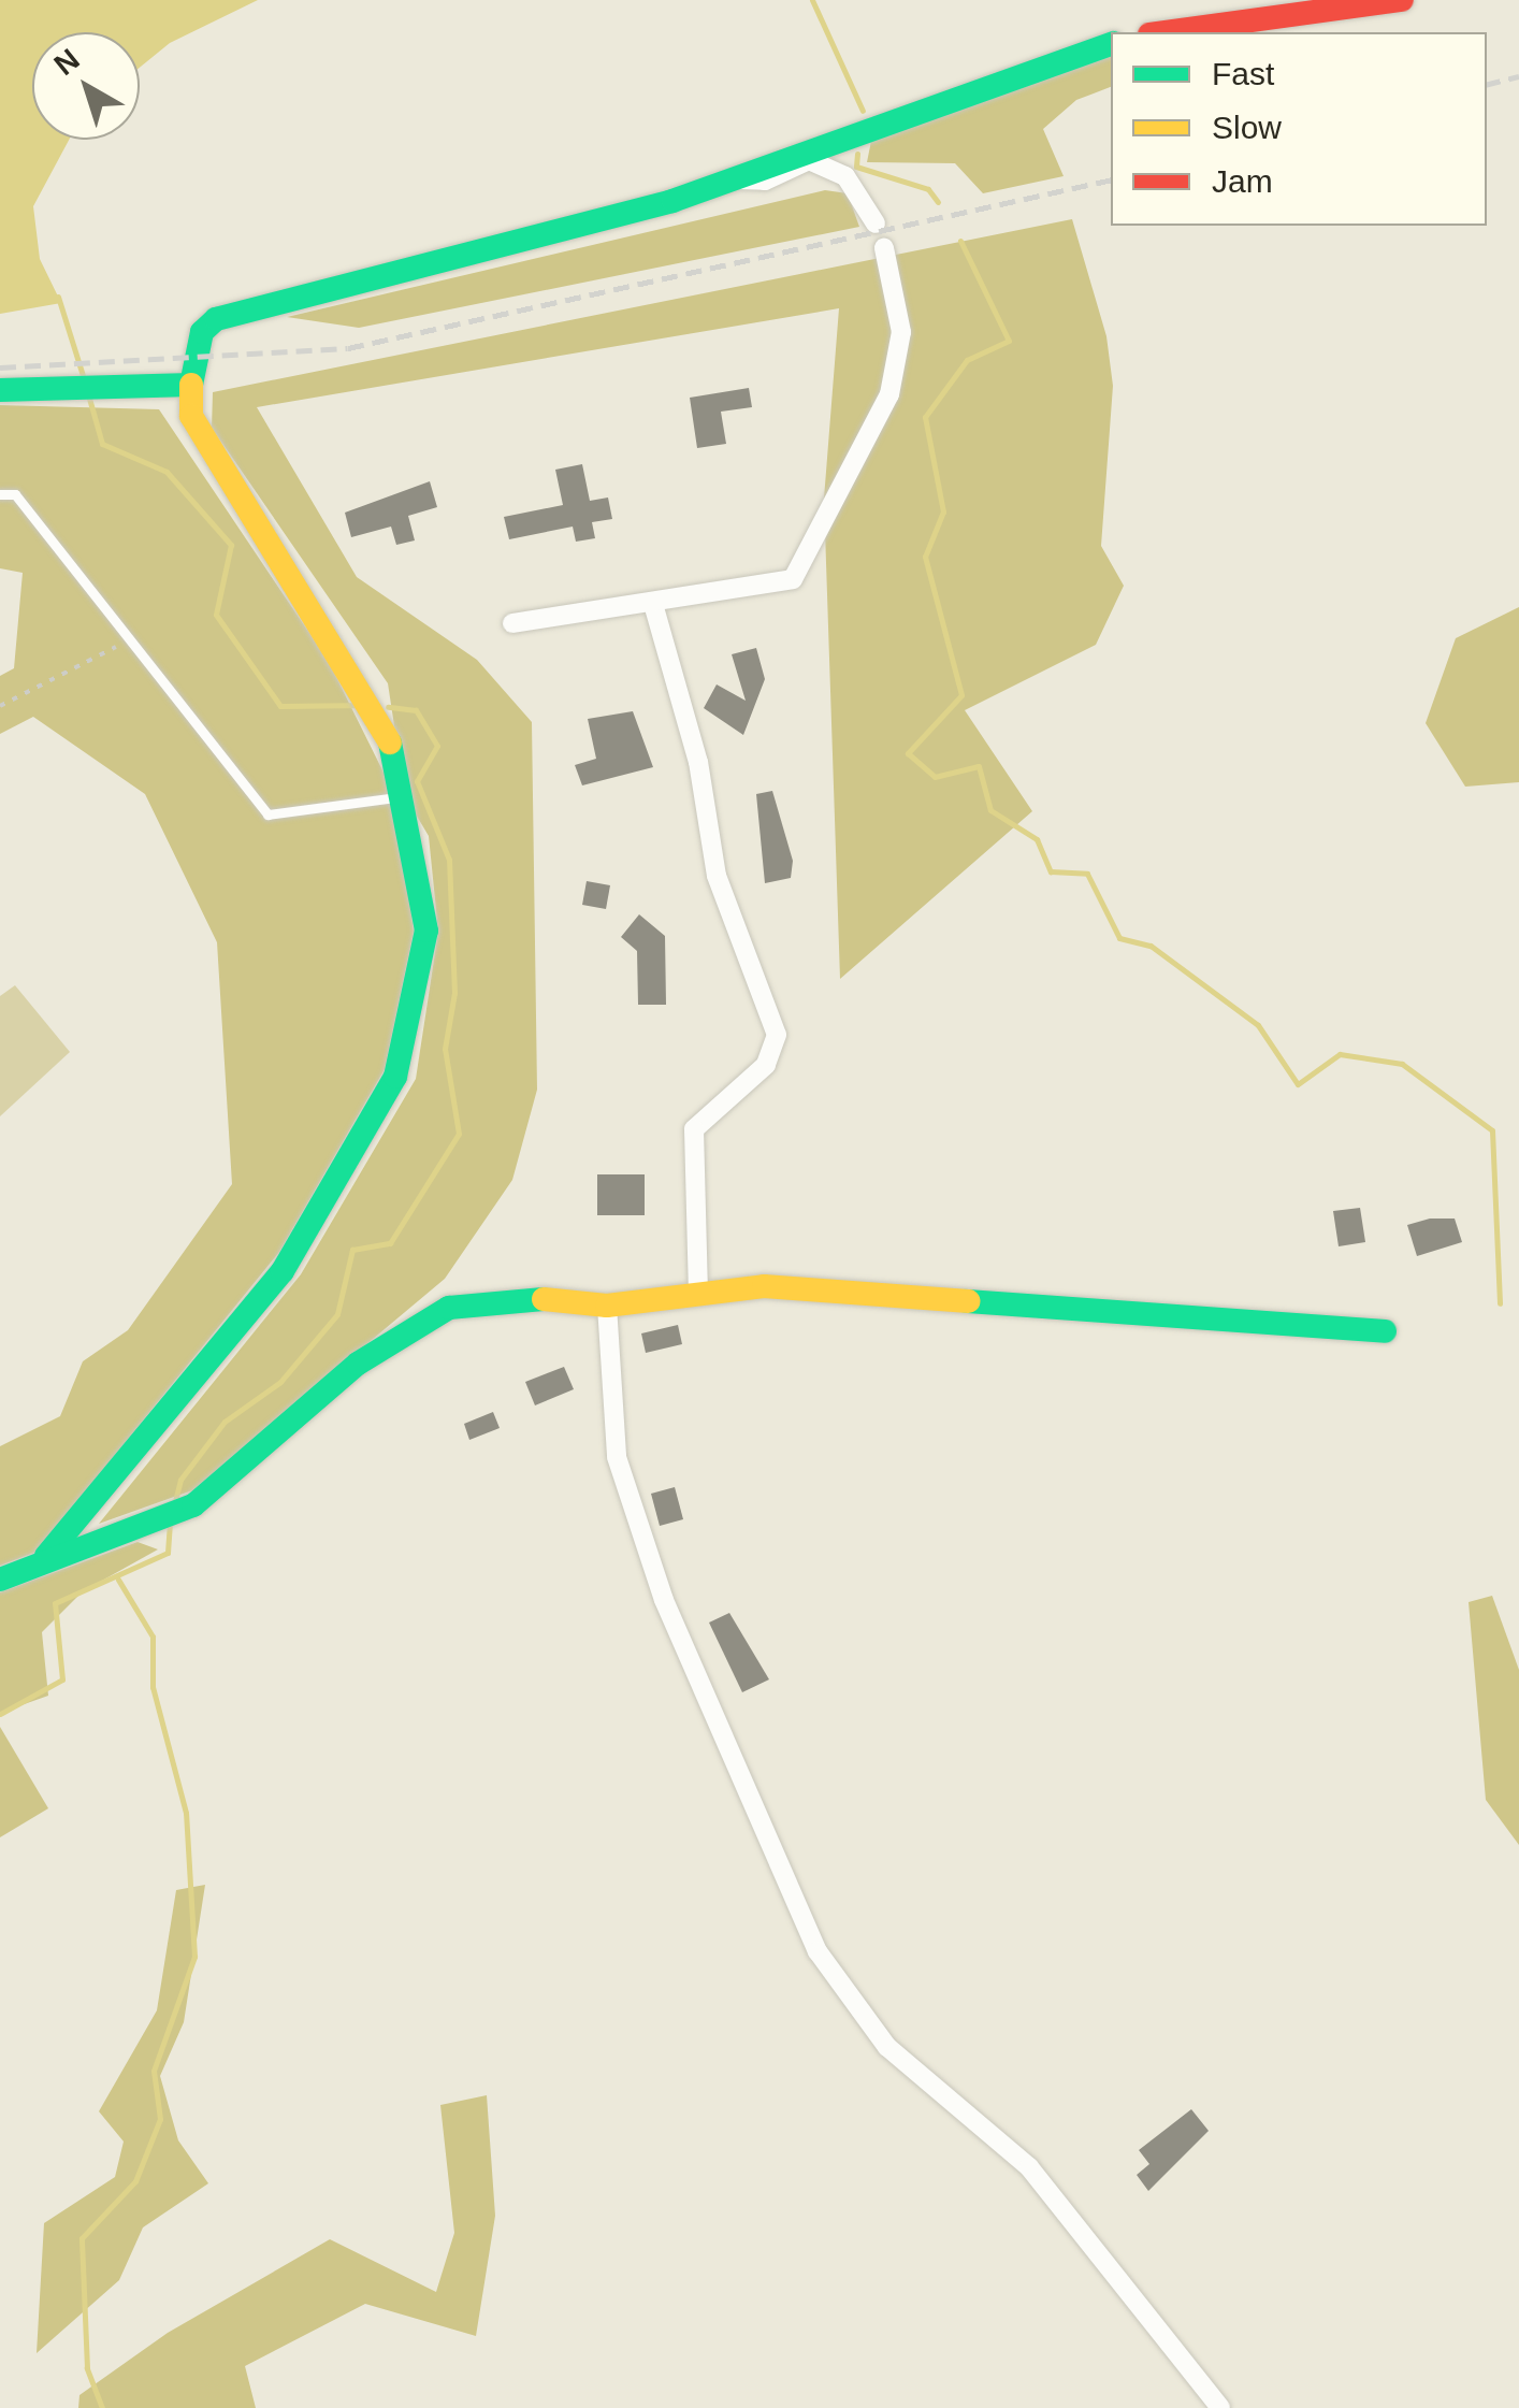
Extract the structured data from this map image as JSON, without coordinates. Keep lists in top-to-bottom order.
{
  "legend": ["Fast", "Slow", "Jam"],
  "north": "top left"
}
